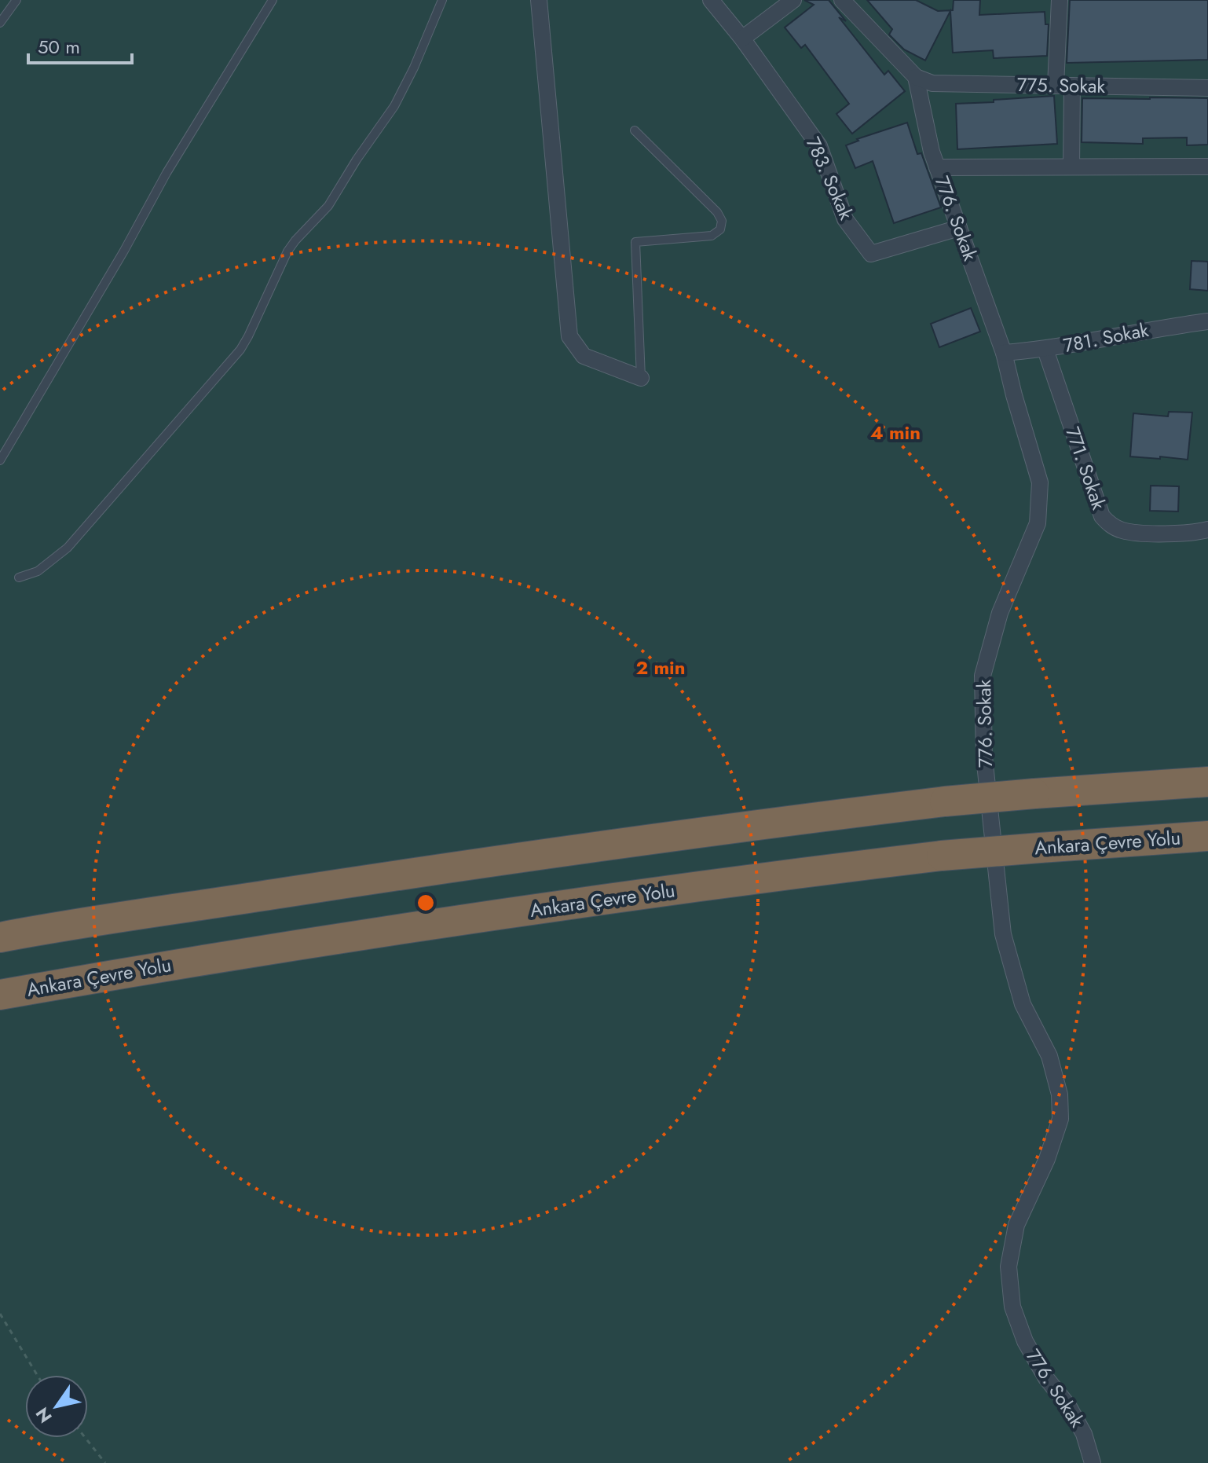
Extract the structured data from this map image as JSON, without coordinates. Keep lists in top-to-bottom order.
{
  "streets": {
    "highway": ["Ankara Çevre Yolu"],
    "street": [
      "775. Sokak",
      "783. Sokak",
      "776. Sokak",
      "781. Sokak",
      "771. Sokak"
    ]
  },
  "crossings": [
    ["775. Sokak", "776. Sokak"],
    ["783. Sokak", "776. Sokak"],
    ["776. Sokak", "781. Sokak"],
    ["781. Sokak", "771. Sokak"]
  ],
  "scale_bar": "50 m",
  "north": "bottom left",
  "rings": ["4 min", "2 min"]
}
